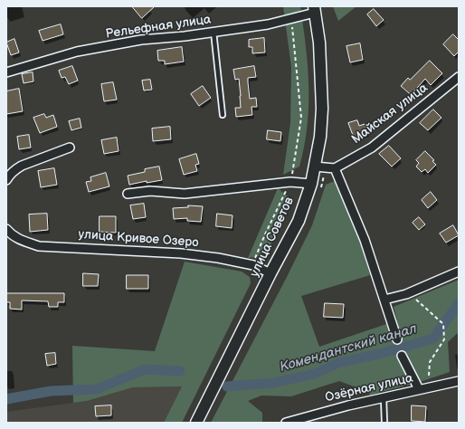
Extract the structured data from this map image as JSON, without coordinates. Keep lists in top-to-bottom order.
{
  "streets": {
    "main road": ["улица Советов"],
    "street": [
      "Рельефная улица",
      "Майская улица",
      "улица Кривое Озеро",
      "Озёрная улица"
    ]
  },
  "crossings": [
    ["Рельефная улица", "улица Советов"],
    ["улица Советов", "улица Кривое Озеро"]
  ],
  "water": ["Комендантский канал"]
}
